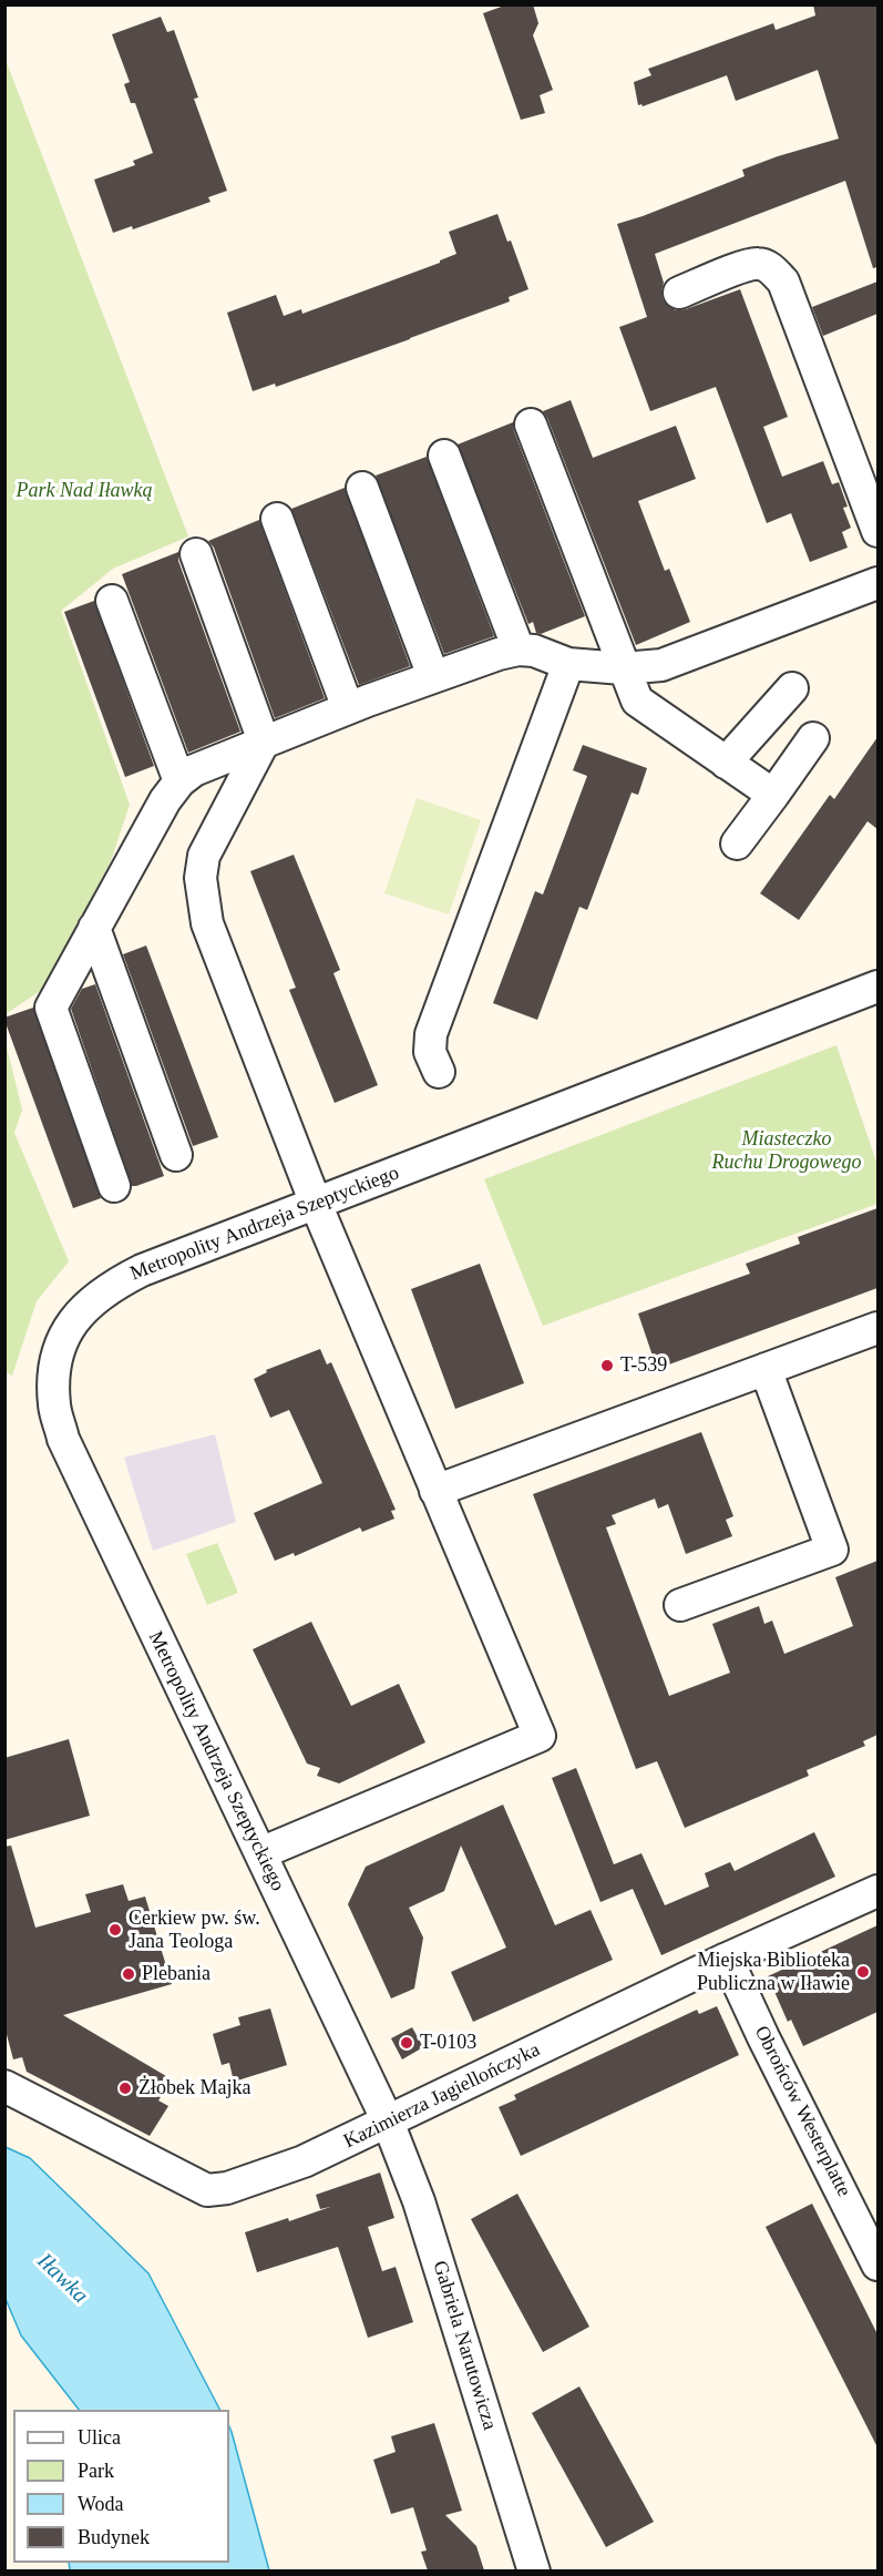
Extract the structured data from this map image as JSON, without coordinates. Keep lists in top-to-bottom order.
{
  "streets": {
    "street": [
      "Metropolity Andrzeja Szeptyckiego",
      "Kazimierza Jagiellończyka",
      "Obrońców Westerplatte",
      "Gabriela Narutowicza"
    ]
  },
  "crossings": [
    ["Metropolity Andrzeja Szeptyckiego", "Kazimierza Jagiellończyka"],
    ["Metropolity Andrzeja Szeptyckiego", "Gabriela Narutowicza"],
    ["Kazimierza Jagiellończyka", "Obrońców Westerplatte"],
    ["Kazimierza Jagiellończyka", "Gabriela Narutowicza"]
  ],
  "water": ["Iławka"],
  "parks": ["Park Nad Iławką", "Miasteczko Ruchu Drogowego"],
  "places": [
    "T-539",
    "Cerkiew pw. św. Jana Teologa",
    "Miejska Biblioteka Publiczna w Iławie",
    "Plebania",
    "T-0103",
    "Żłobek Majka"
  ],
  "legend": [
    "Ulica",
    "Park",
    "Woda",
    "Budynek"
  ]
}
